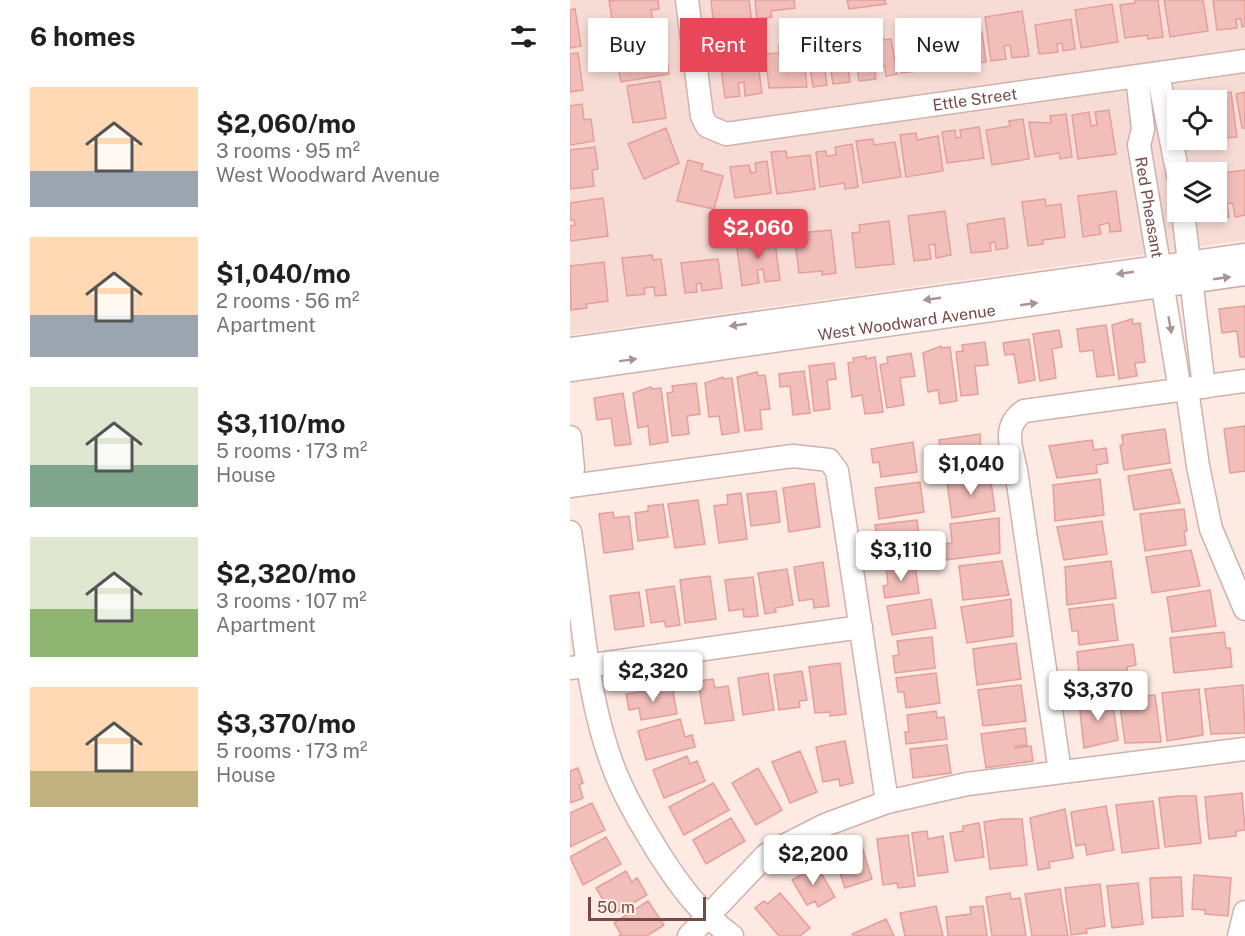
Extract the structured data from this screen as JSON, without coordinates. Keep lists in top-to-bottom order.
{
  "streets": {
    "street": ["Ettle Street", "Red Pheasant", "West Woodward Avenue"]
  },
  "crossings": [
    ["Ettle Street", "Red Pheasant"],
    ["Red Pheasant", "West Woodward Avenue"]
  ],
  "scale_bar": "50 m",
  "page": {
    "heading": "6 homes",
    "chip": [
      "Buy",
      "Rent",
      "Filters",
      "New"
    ],
    "list": [
      {
        "name": "$2,060/mo",
        "note": "3 rooms · 95 m² · West Woodward Avenue"
      },
      {
        "name": "$1,040/mo",
        "note": "2 rooms · 56 m² · Apartment"
      },
      {
        "name": "$3,110/mo",
        "note": "5 rooms · 173 m² · House"
      },
      {
        "name": "$2,320/mo",
        "note": "3 rooms · 107 m² · Apartment"
      },
      {
        "name": "$3,370/mo",
        "note": "5 rooms · 173 m² · House"
      }
    ],
    "price": [
      "$2,060",
      "$1,040",
      "$3,110",
      "$2,320",
      "$3,370",
      "$2,200"
    ],
    "scale": "50 m"
  }
}
